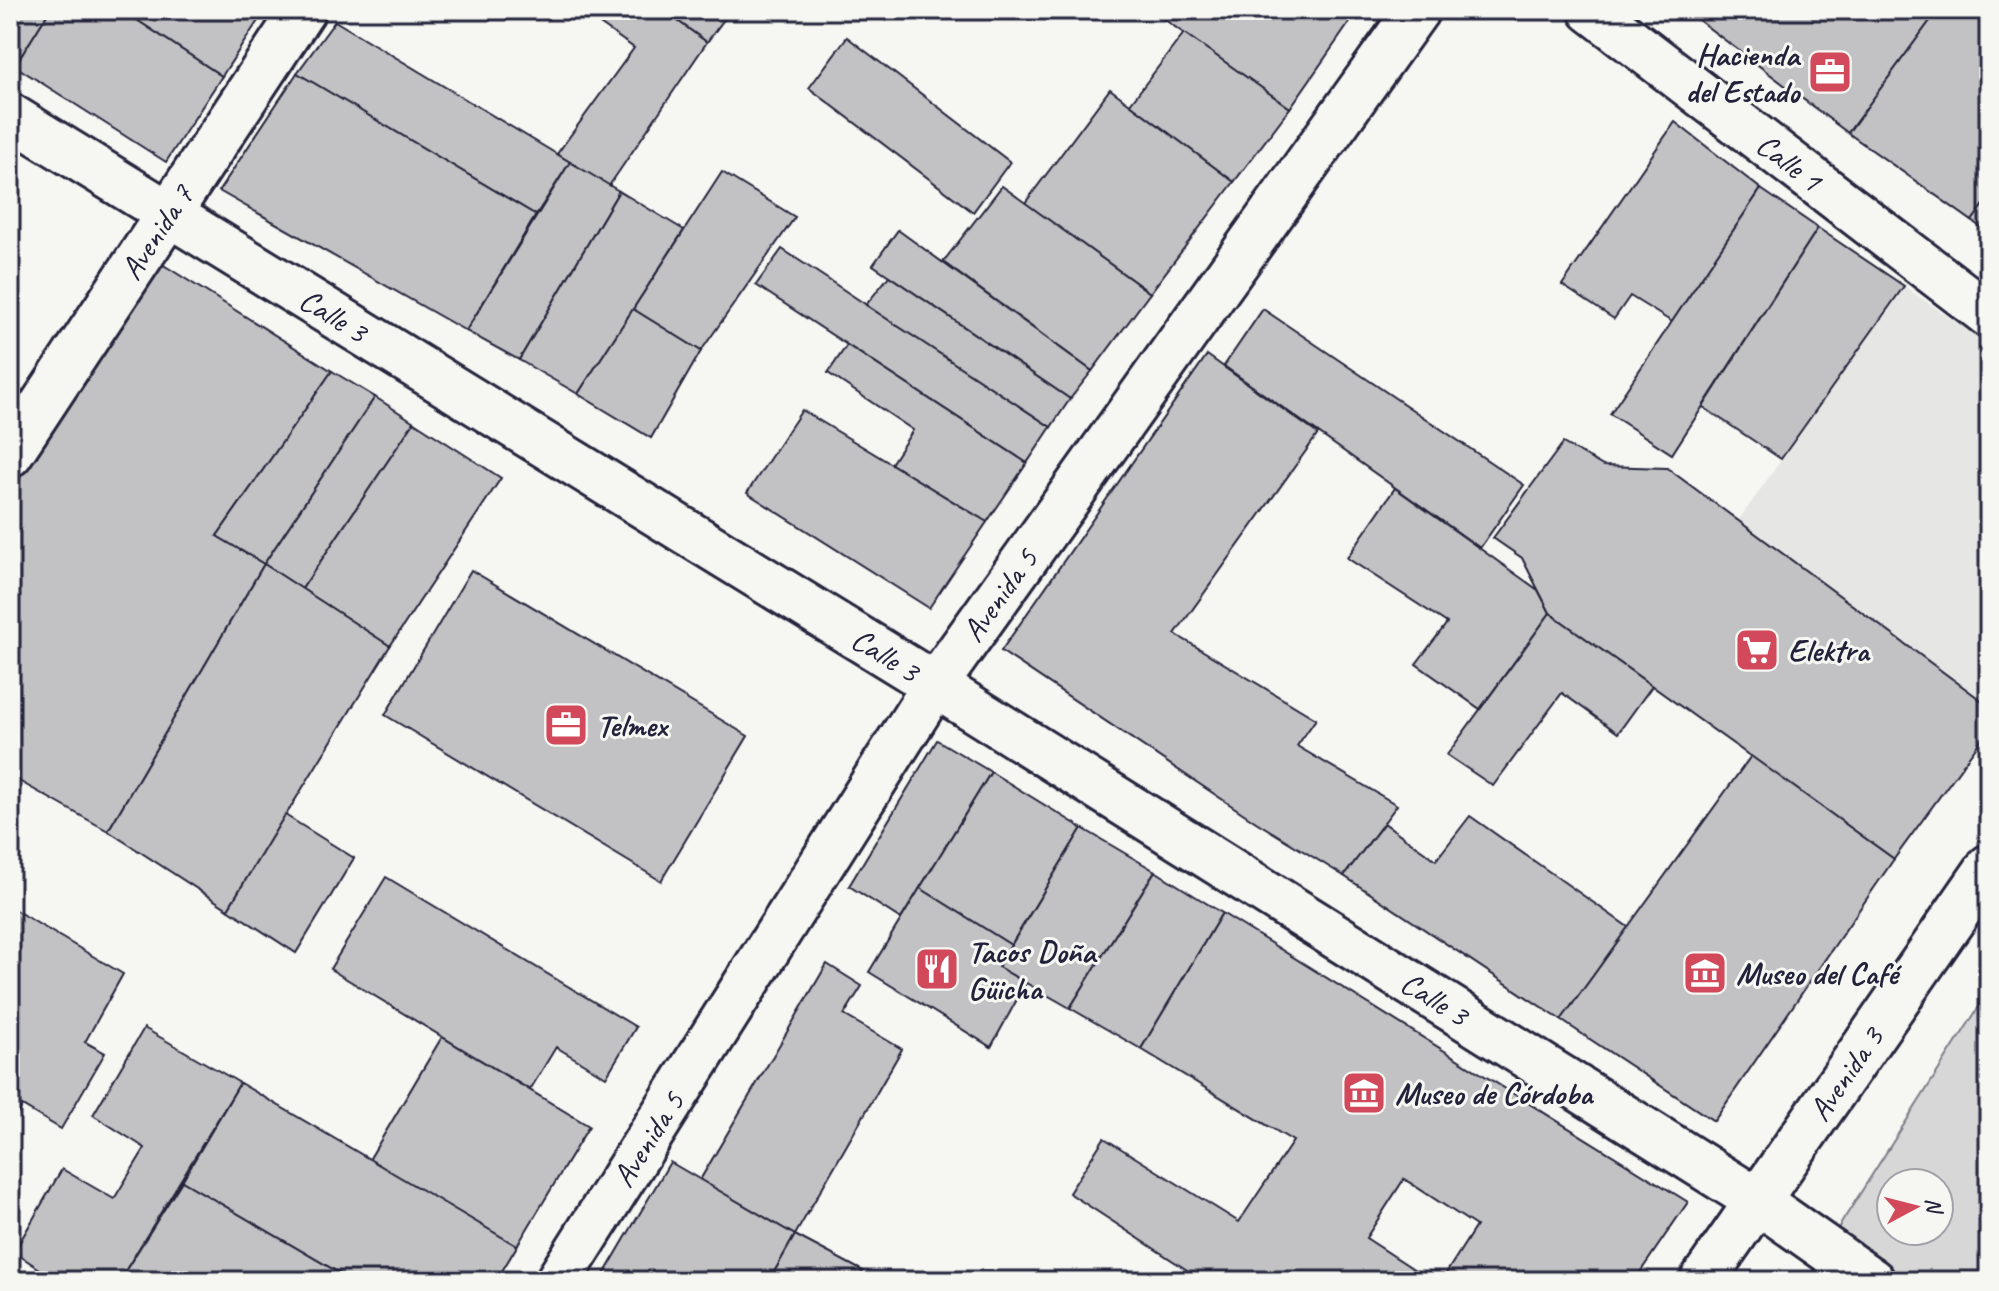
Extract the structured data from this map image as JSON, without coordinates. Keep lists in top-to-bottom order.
{
  "streets": {
    "street": [
      "Calle 1",
      "Avenida 7",
      "Calle 3",
      "Avenida 5",
      "Avenida 3"
    ]
  },
  "crossings": [
    ["Avenida 7", "Calle 3"],
    ["Calle 3", "Avenida 5"],
    ["Calle 3", "Avenida 3"]
  ],
  "places": {
    "office": ["Hacienda del Estado", "Telmex"],
    "supermarket": ["Elektra"],
    "restaurant": ["Tacos Doña Güicha"],
    "museum": ["Museo del Café", "Museo de Córdoba"]
  },
  "north": "right"
}
